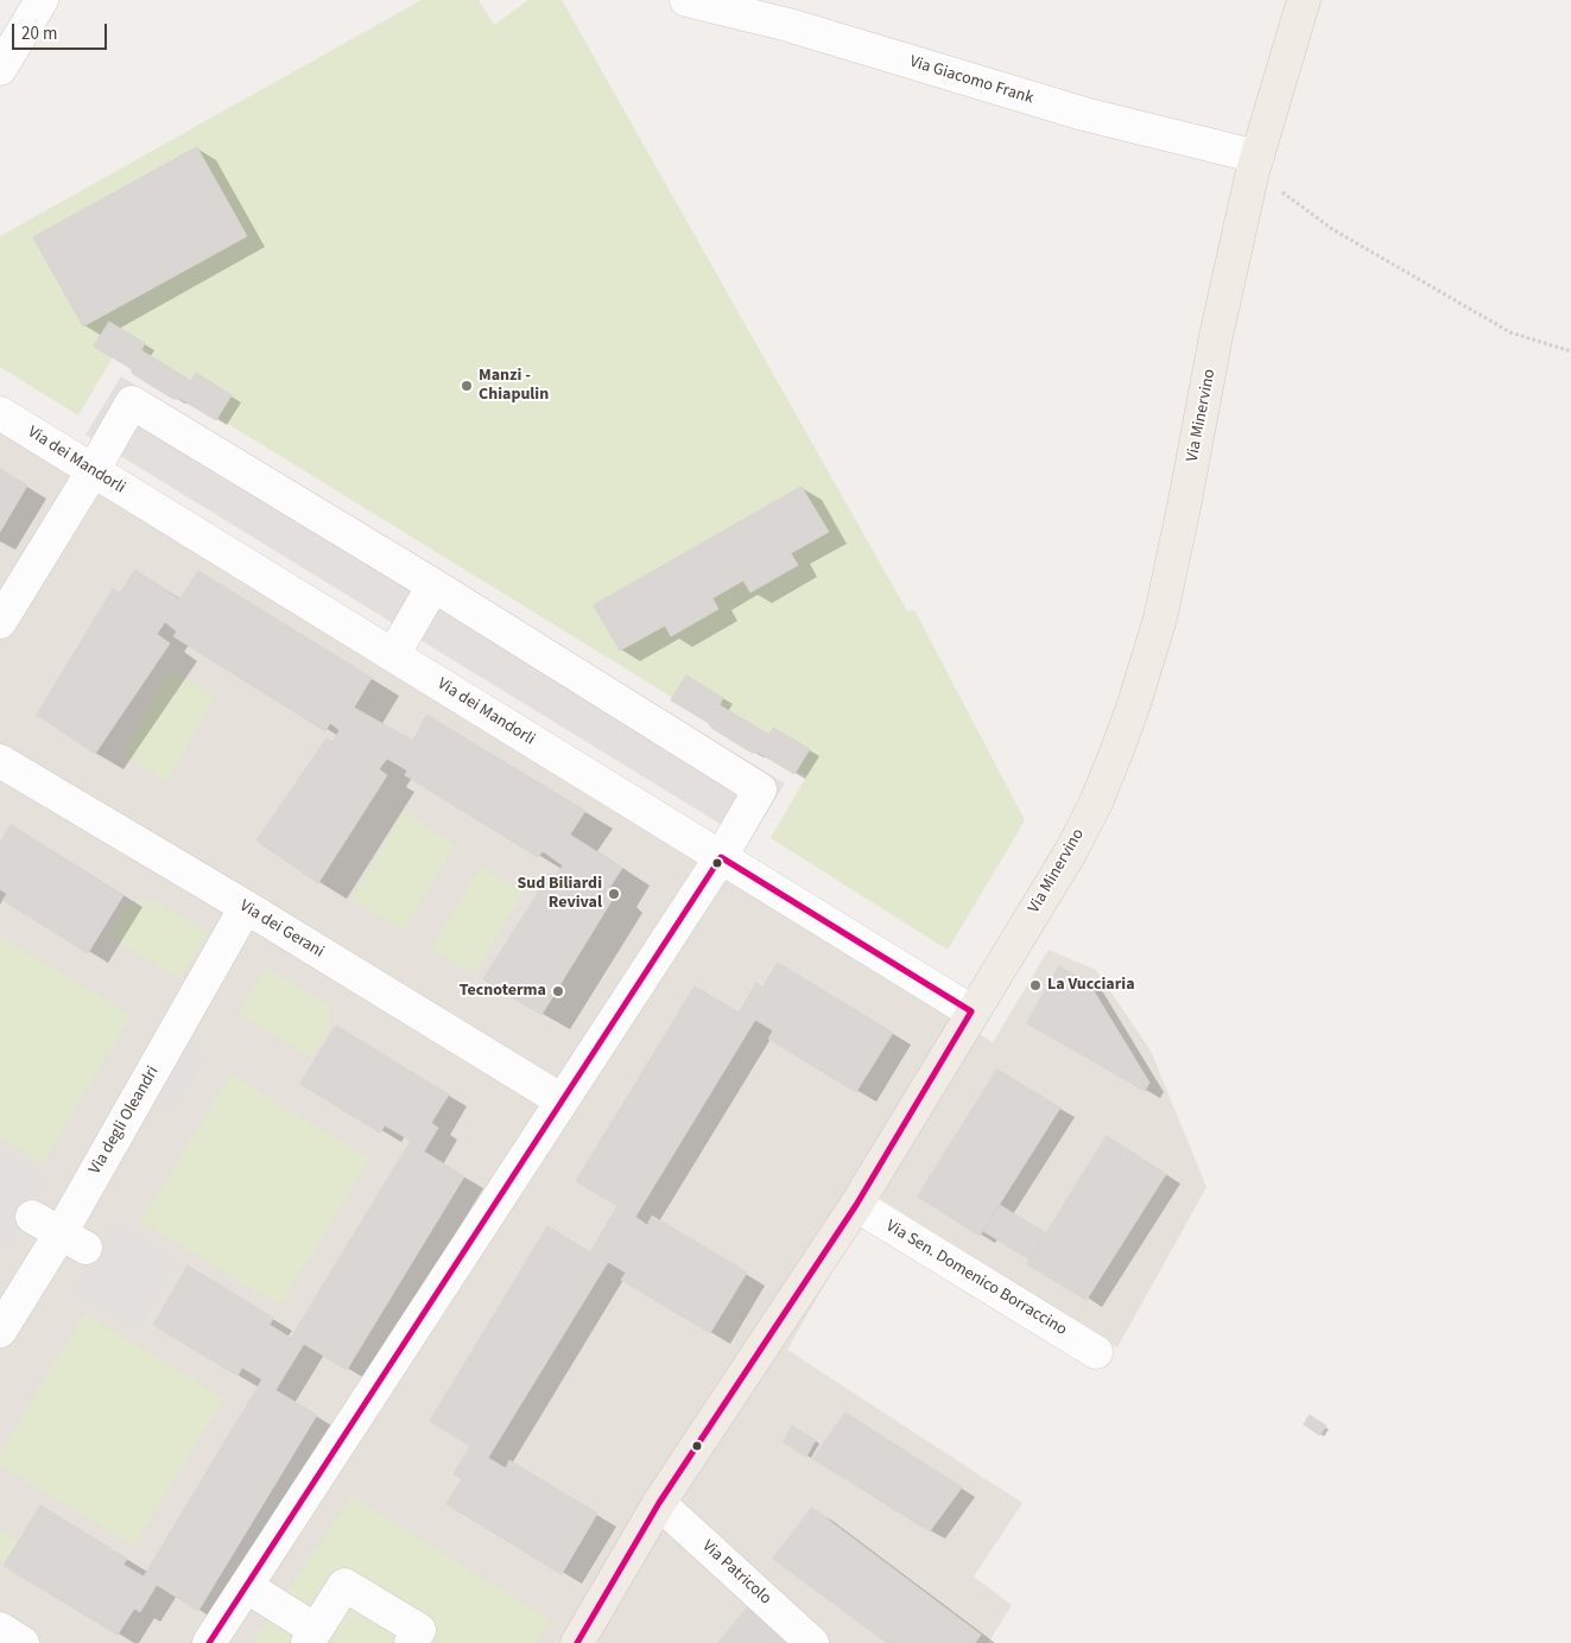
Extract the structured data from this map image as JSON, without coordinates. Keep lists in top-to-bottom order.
{
  "streets": {
    "main road": ["Via Minervino"],
    "street": [
      "Via Giacomo Frank",
      "Via dei Mandorli",
      "Via dei Gerani",
      "Via degli Oleandri",
      "Via Sen. Domenico Borraccino",
      "Via Patricolo"
    ]
  },
  "crossings": [
    ["Via Giacomo Frank", "Via Minervino"],
    ["Via Minervino", "Via dei Mandorli"],
    ["Via Minervino", "Via Sen. Domenico Borraccino"],
    ["Via Minervino", "Via Patricolo"],
    ["Via dei Gerani", "Via degli Oleandri"]
  ],
  "places": [
    "Manzi - Chiapulin",
    "Sud Biliardi Revival",
    "La Vucciaria",
    "Tecnoterma"
  ],
  "scale_bar": "20 m"
}
